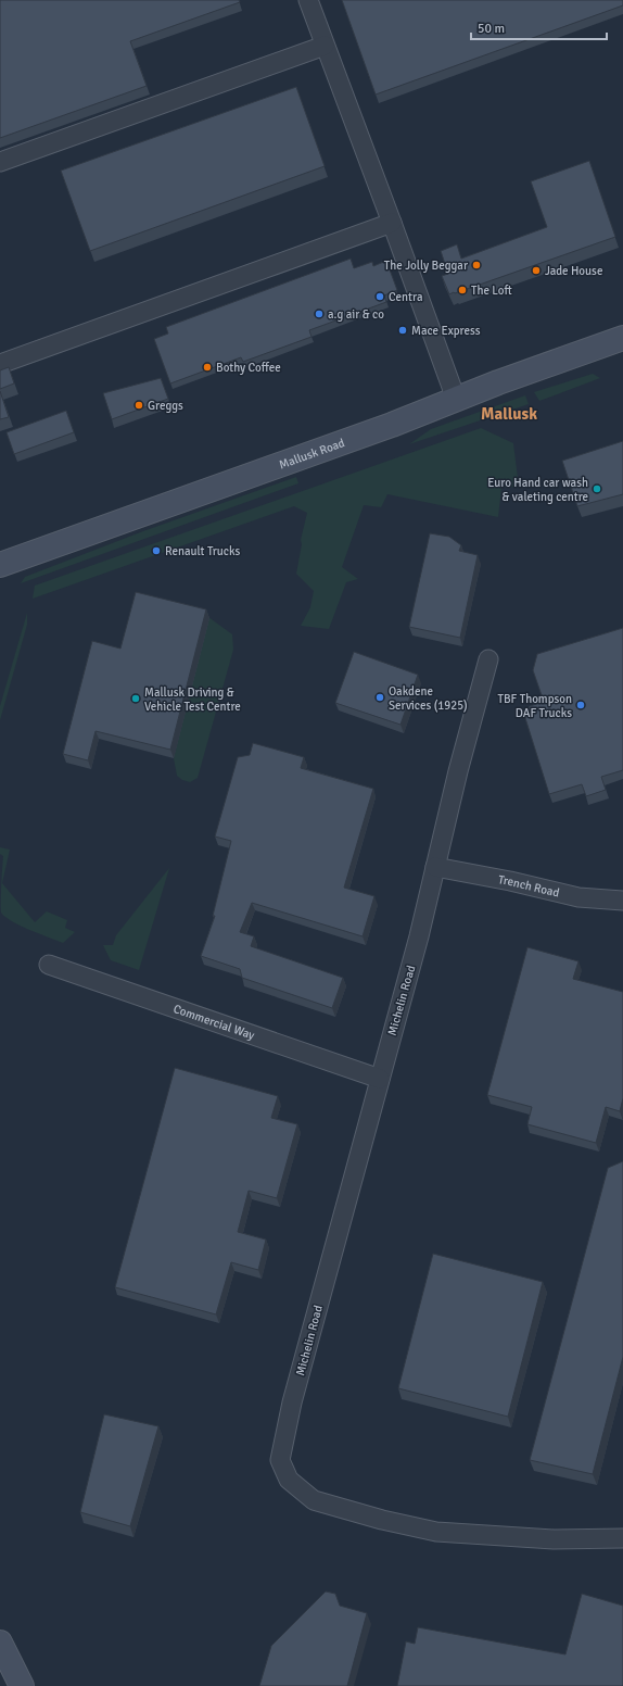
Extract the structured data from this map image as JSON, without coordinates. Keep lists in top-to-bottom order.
{
  "streets": {
    "main road": ["Mallusk Road"],
    "street": ["Trench Road", "Michelin Road", "Commercial Way"]
  },
  "crossings": [
    ["Trench Road", "Michelin Road"],
    ["Michelin Road", "Commercial Way"]
  ],
  "districts": ["Mallusk"],
  "places": [
    "The Jolly Beggar",
    "Jade House",
    "The Loft",
    "Centra",
    "a.g air & co",
    "Mace Express",
    "Bothy Coffee",
    "Greggs",
    "Euro Hand car wash & valeting centre",
    "Renault Trucks",
    "Oakdene Services (1925)",
    "Mallusk Driving & Vehicle Test Centre",
    "TBF Thompson DAF Trucks"
  ],
  "scale_bar": "50 m"
}
